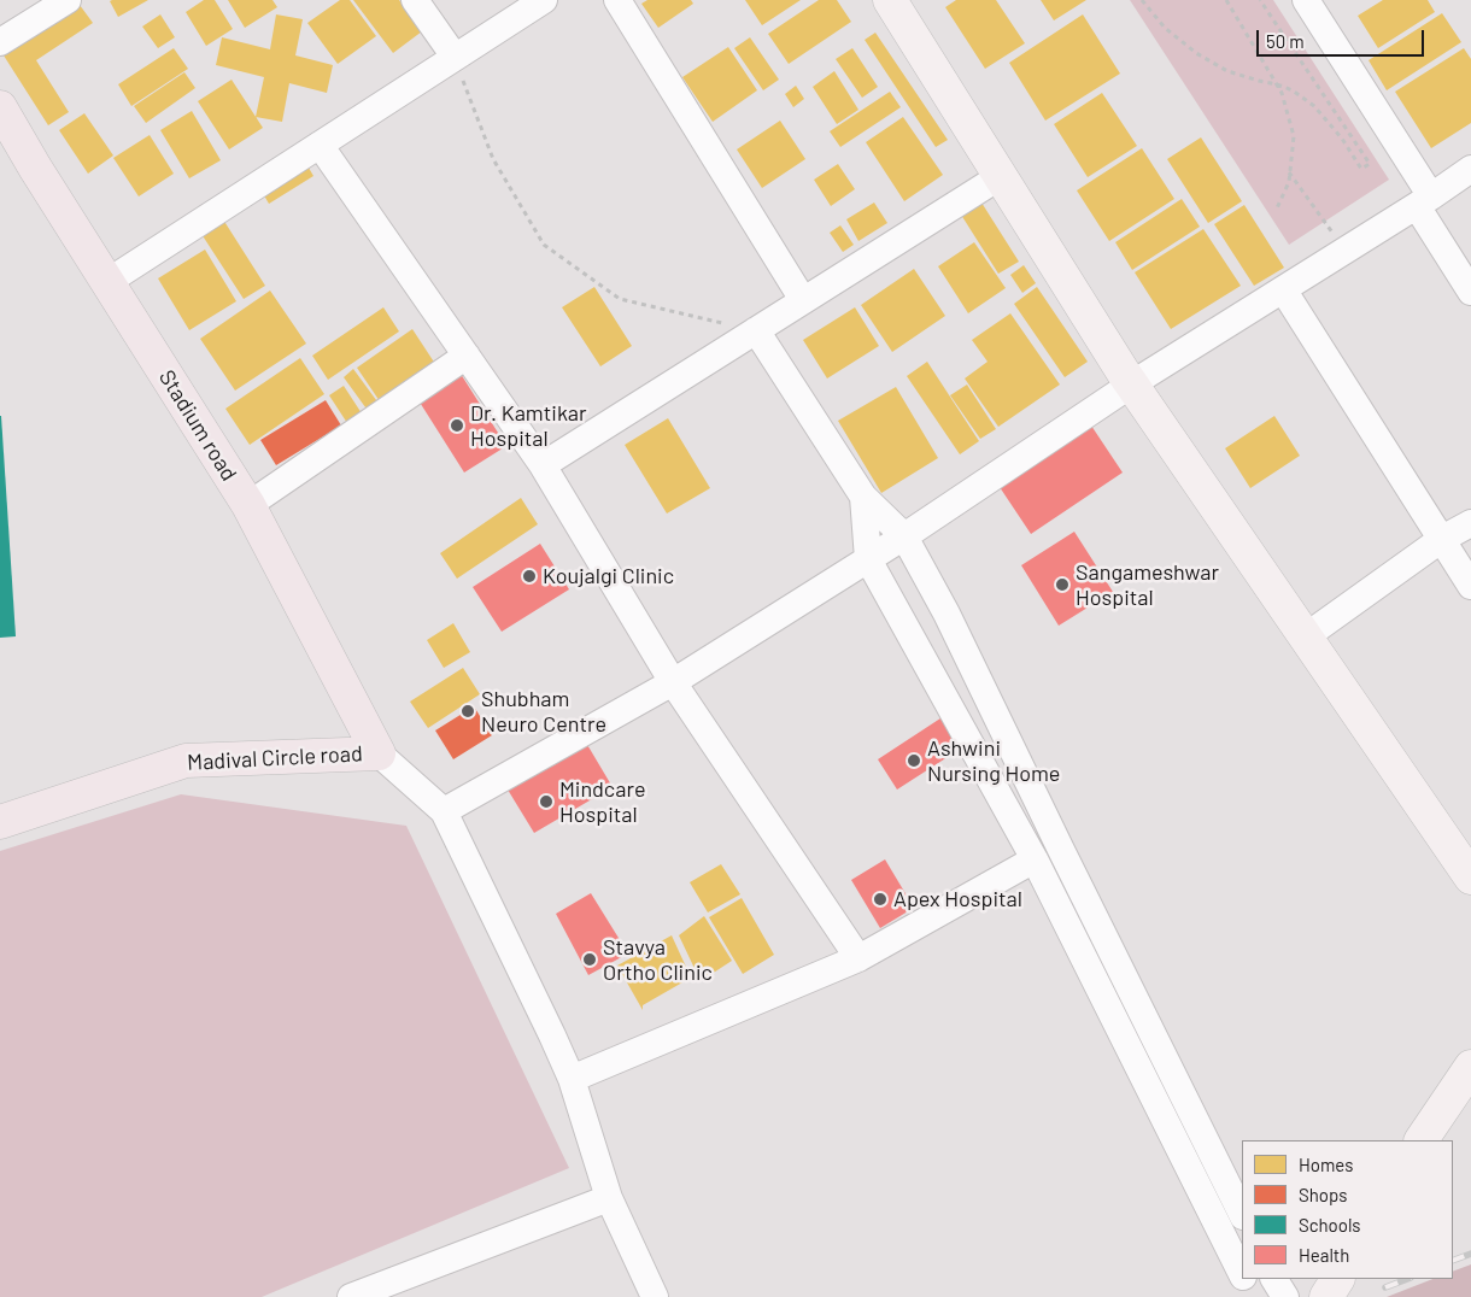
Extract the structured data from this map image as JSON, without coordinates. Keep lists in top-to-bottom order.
{
  "streets": {
    "highway": ["Stadium road", "Madival Circle road"]
  },
  "crossings": [
    ["Stadium road", "Madival Circle road"]
  ],
  "places": [
    "Dr. Kamtikar Hospital",
    "Koujalgi Clinic",
    "Sangameshwar Hospital",
    "Shubham Neuro Centre",
    "Ashwini Nursing Home",
    "Mindcare Hospital",
    "Apex Hospital",
    "Stavya Ortho Clinic"
  ],
  "legend": [
    "Homes",
    "Shops",
    "Schools",
    "Health"
  ],
  "scale_bar": "50 m"
}
